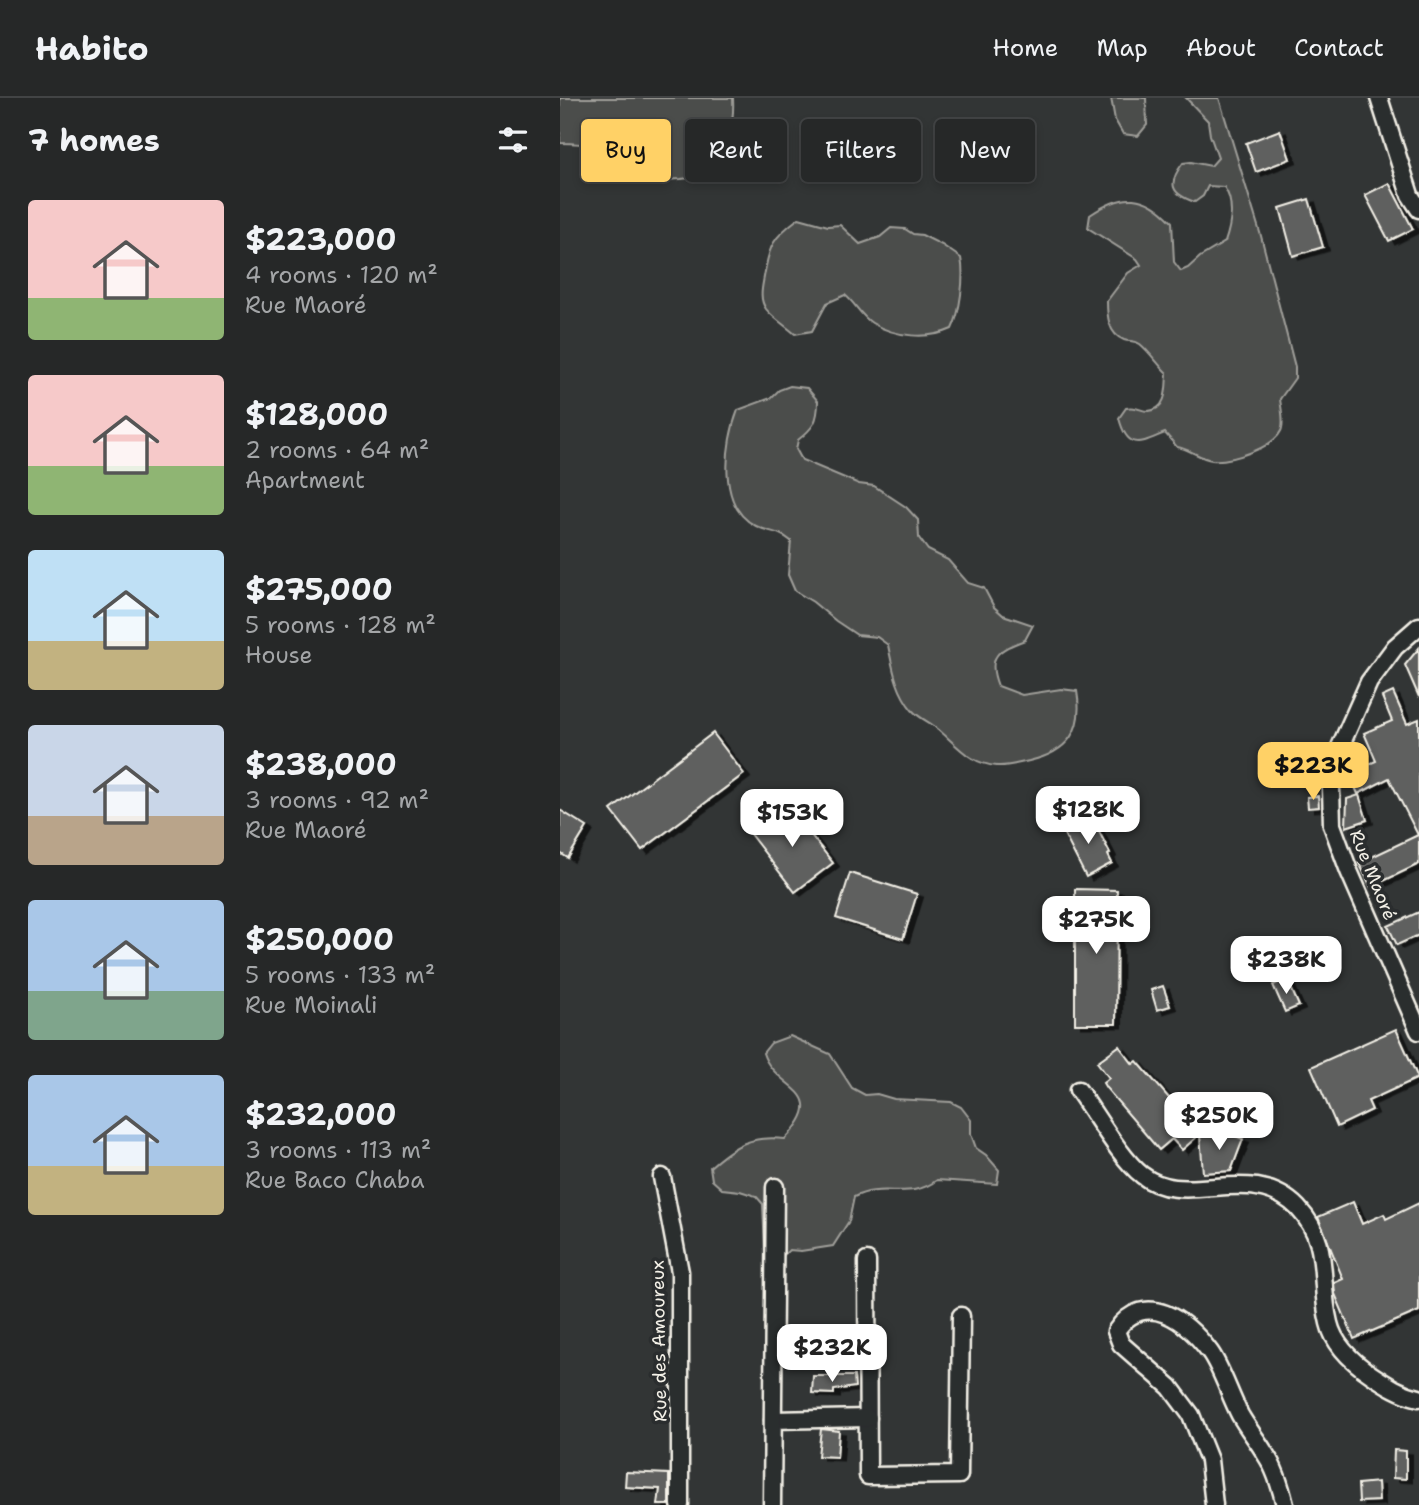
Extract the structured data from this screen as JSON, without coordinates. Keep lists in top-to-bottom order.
{
  "streets": {
    "street": ["Rue Maoré", "Rue des Amoureux"]
  },
  "page": {
    "header": "Habito",
    "nav": [
      "Home",
      "Map",
      "About",
      "Contact"
    ],
    "heading": "7 homes",
    "chip": [
      "Buy",
      "Rent",
      "Filters",
      "New"
    ],
    "list": [
      {
        "name": "$223,000",
        "note": "4 rooms · 120 m² · Rue Maoré"
      },
      {
        "name": "$128,000",
        "note": "2 rooms · 64 m² · Apartment"
      },
      {
        "name": "$275,000",
        "note": "5 rooms · 128 m² · House"
      },
      {
        "name": "$238,000",
        "note": "3 rooms · 92 m² · Rue Maoré"
      },
      {
        "name": "$250,000",
        "note": "5 rooms · 133 m² · Rue Moinali"
      },
      {
        "name": "$232,000",
        "note": "3 rooms · 113 m² · Rue Baco Chaba"
      }
    ],
    "price": [
      "$223K",
      "$128K",
      "$153K",
      "$275K",
      "$238K",
      "$250K",
      "$232K"
    ]
  }
}
